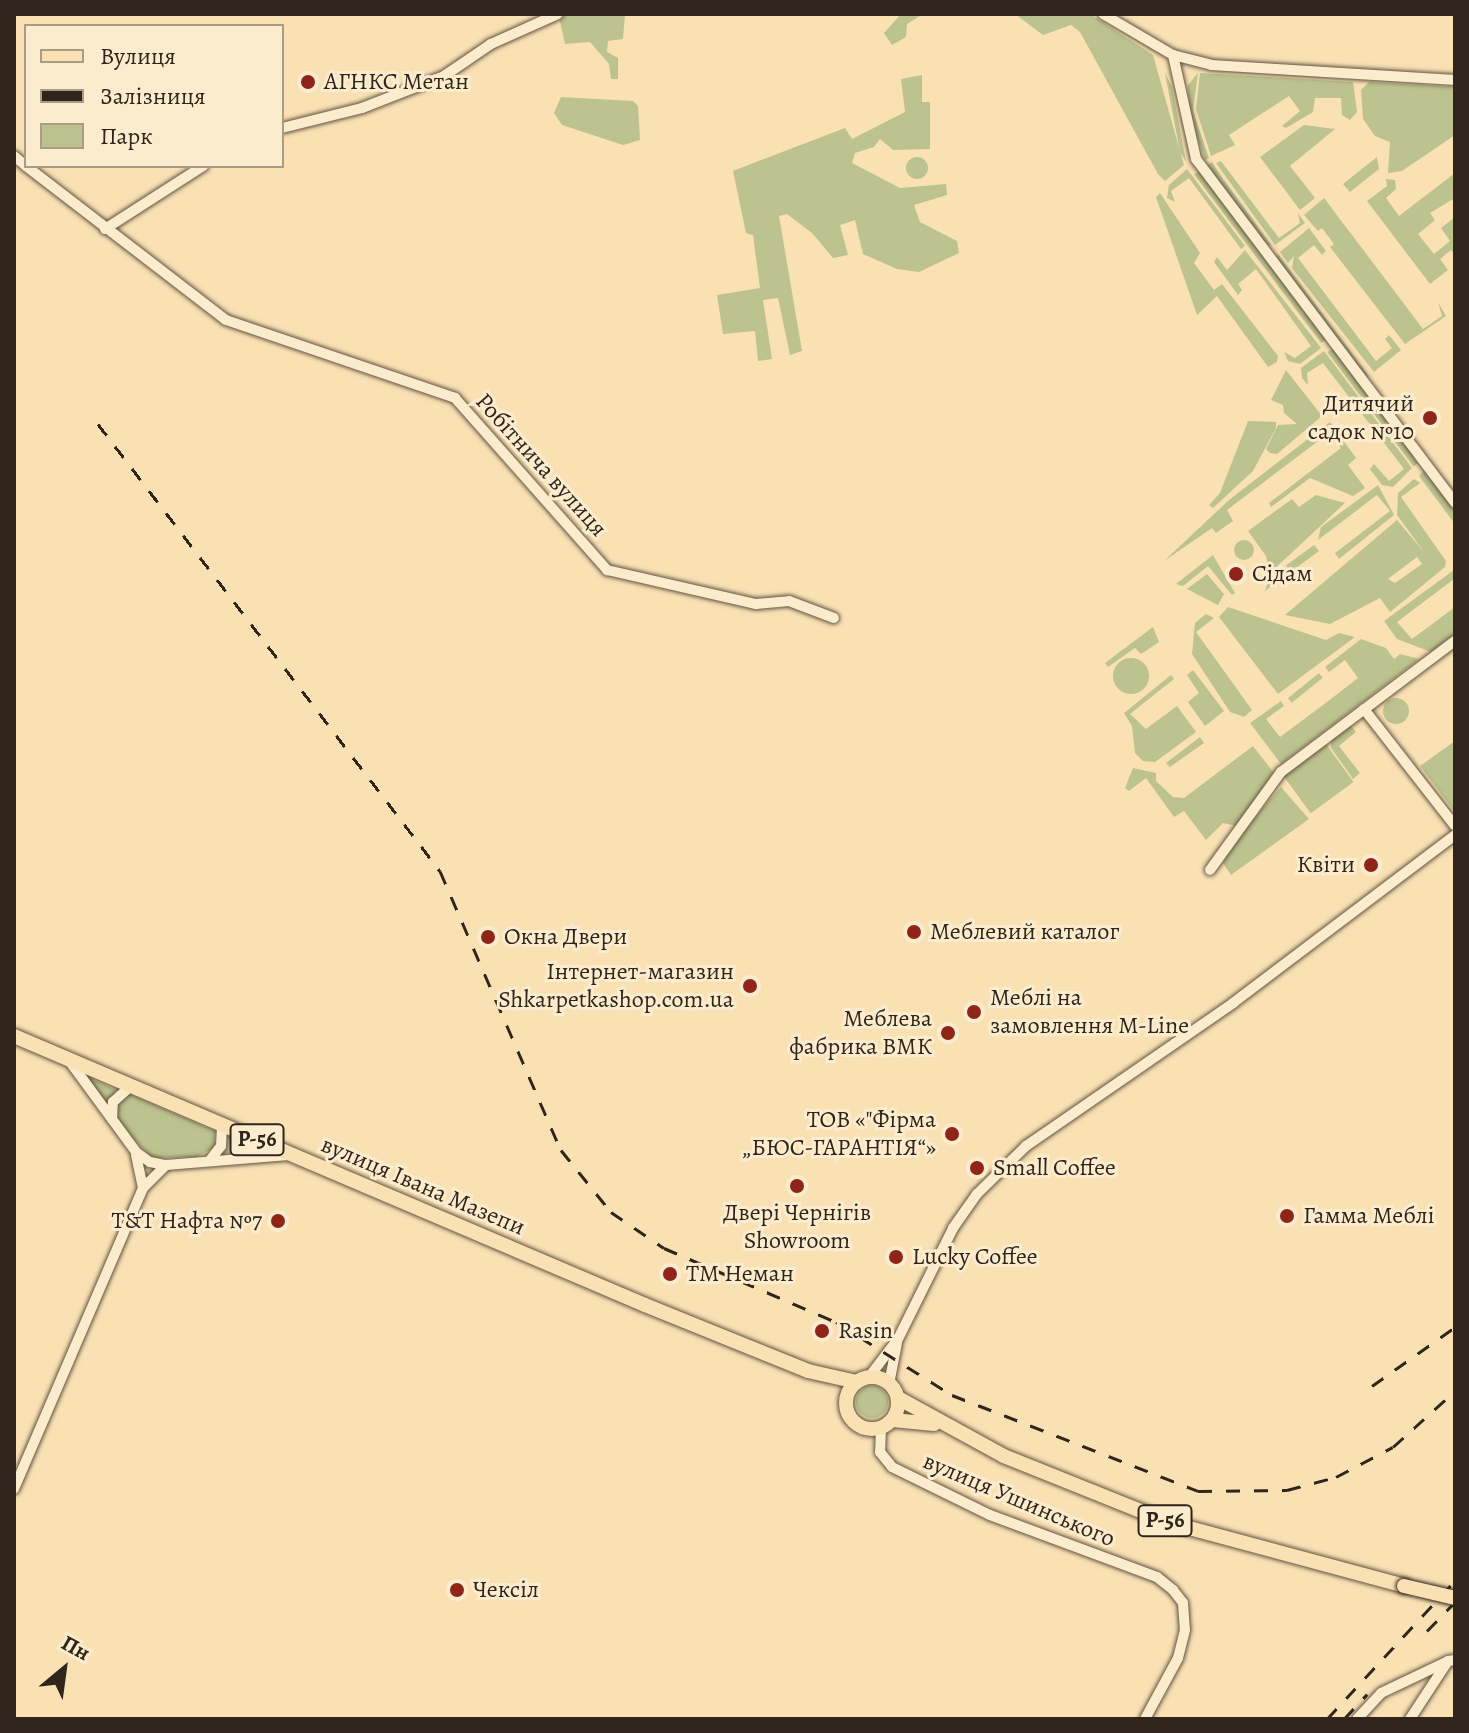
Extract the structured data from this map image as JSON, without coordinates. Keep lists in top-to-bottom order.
{
  "streets": {
    "main road": ["Р-56", "вулиця Івана Мазепи"],
    "street": ["Робітнича вулиця", "вулиця Ушинського"]
  },
  "crossings": [
    ["вулиця Івана Мазепи", "вулиця Ушинського"]
  ],
  "places": [
    "АГНКС Метан",
    "Дитячий садок №10",
    "Сідам",
    "Квіти",
    "Меблевий каталог",
    "Окна Двери",
    "Інтернет-магазин Shkarpetkashop.com.ua",
    "Меблі на замовлення M-Line",
    "Меблева фабрика ВМК",
    "ТОВ «\"Фірма „БЮС-ГАРАНТІЯ“»",
    "Small Coffee",
    "Двері Чернігів Showroom",
    "Гамма Меблі",
    "Т&Т Нафта №7",
    "Lucky Coffee",
    "ТМ Неман",
    "Rasin",
    "Чексіл"
  ],
  "legend": ["Вулиця", "Залізниця", "Парк"],
  "north": "top right"
}
